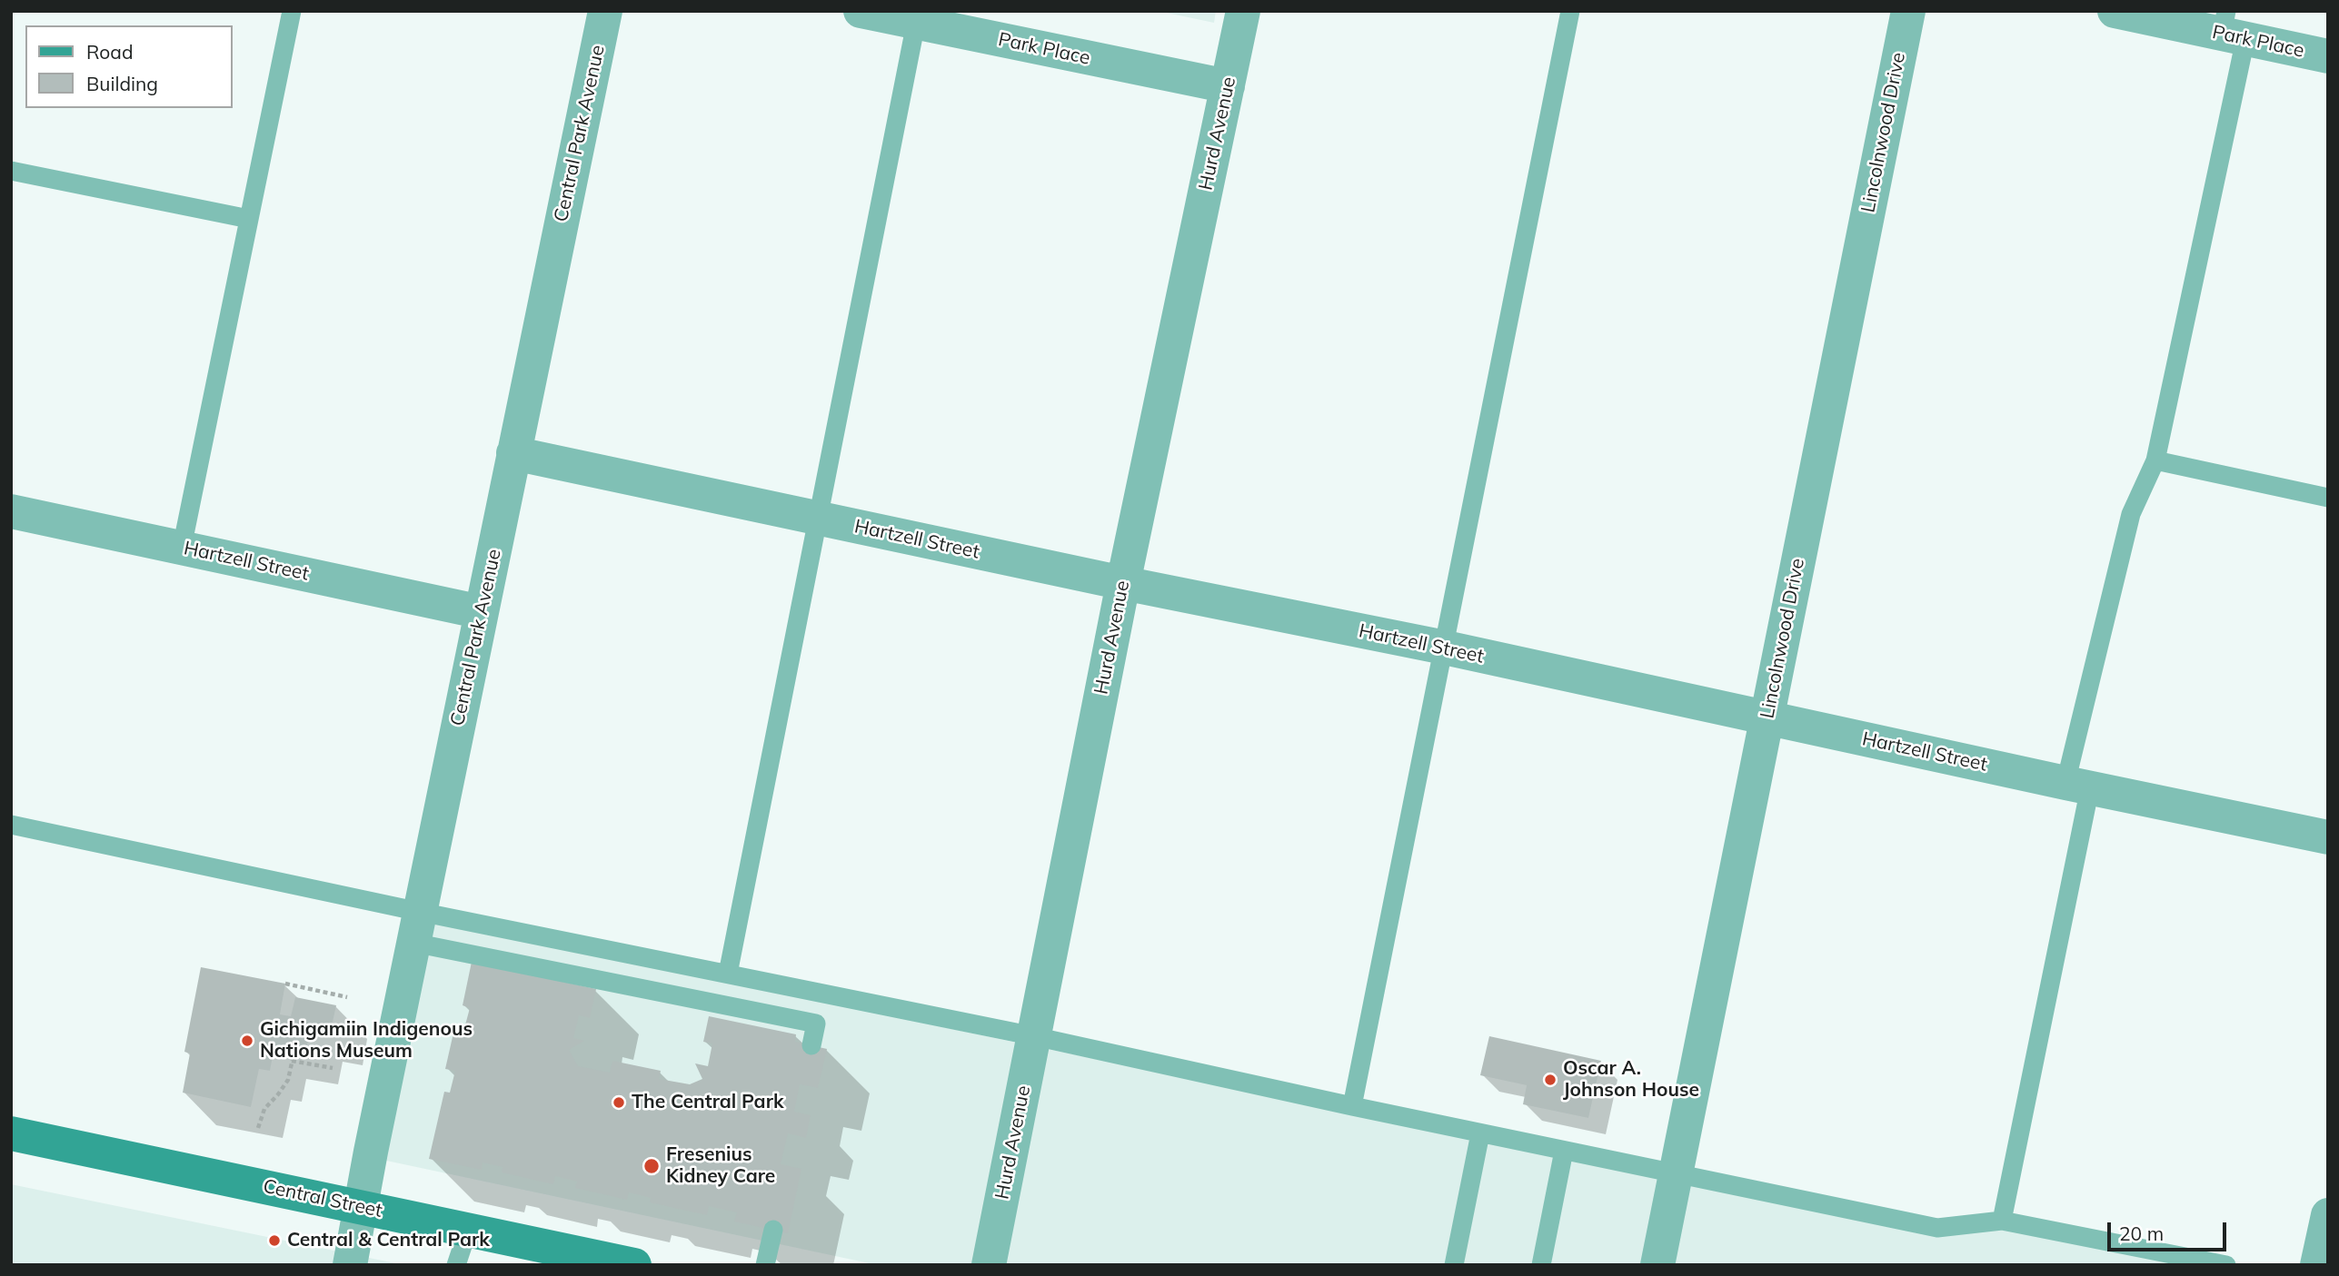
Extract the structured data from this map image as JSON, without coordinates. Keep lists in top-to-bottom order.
{
  "streets": {
    "main road": ["Central Street"],
    "street": [
      "Park Place",
      "Lincolnwood Drive",
      "Central Park Avenue",
      "Hurd Avenue",
      "Hartzell Street"
    ]
  },
  "crossings": [
    ["Park Place", "Hurd Avenue"],
    ["Lincolnwood Drive", "Hartzell Street"],
    ["Central Park Avenue", "Hartzell Street"],
    ["Central Park Avenue", "Central Street"],
    ["Hurd Avenue", "Hartzell Street"]
  ],
  "places": [
    "Gichigamiin Indigenous Nations Museum",
    "Oscar A. Johnson House",
    "The Central Park",
    "Fresenius Kidney Care",
    "Central & Central Park"
  ],
  "legend": ["Road", "Building"],
  "scale_bar": "20 m"
}
